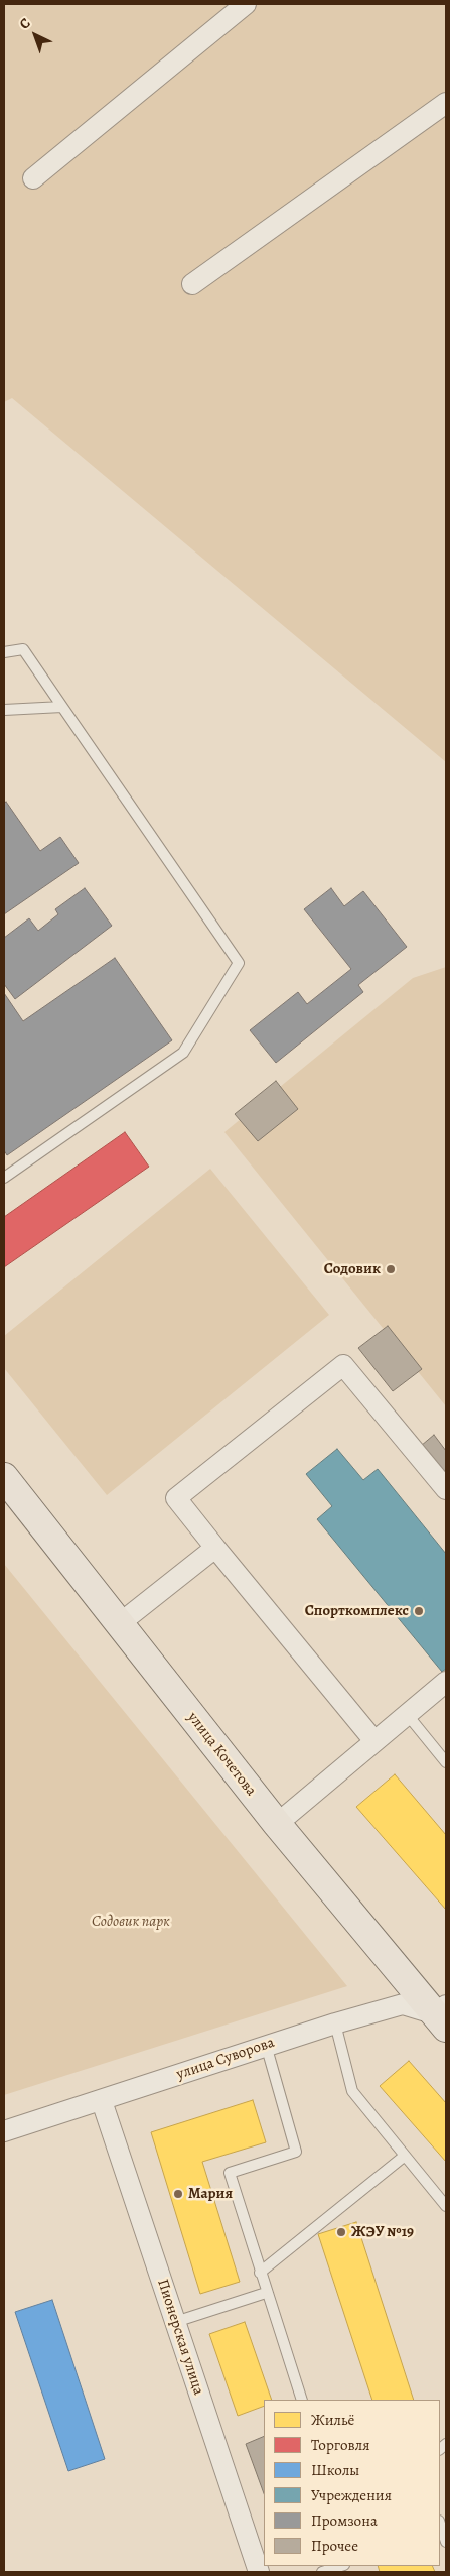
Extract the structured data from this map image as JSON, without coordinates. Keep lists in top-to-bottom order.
{
  "streets": {
    "main road": ["улица Кочетова"],
    "street": ["улица Суворова", "Пионерская улица"]
  },
  "crossings": [
    ["улица Суворова", "Пионерская улица"]
  ],
  "parks": ["Содовик парк"],
  "places": [
    "Содовик",
    "Спорткомплекс",
    "Мария",
    "ЖЭУ №19"
  ],
  "legend": [
    "Жильё",
    "Торговля",
    "Школы",
    "Учреждения",
    "Промзона",
    "Прочее"
  ],
  "north": "top left"
}
